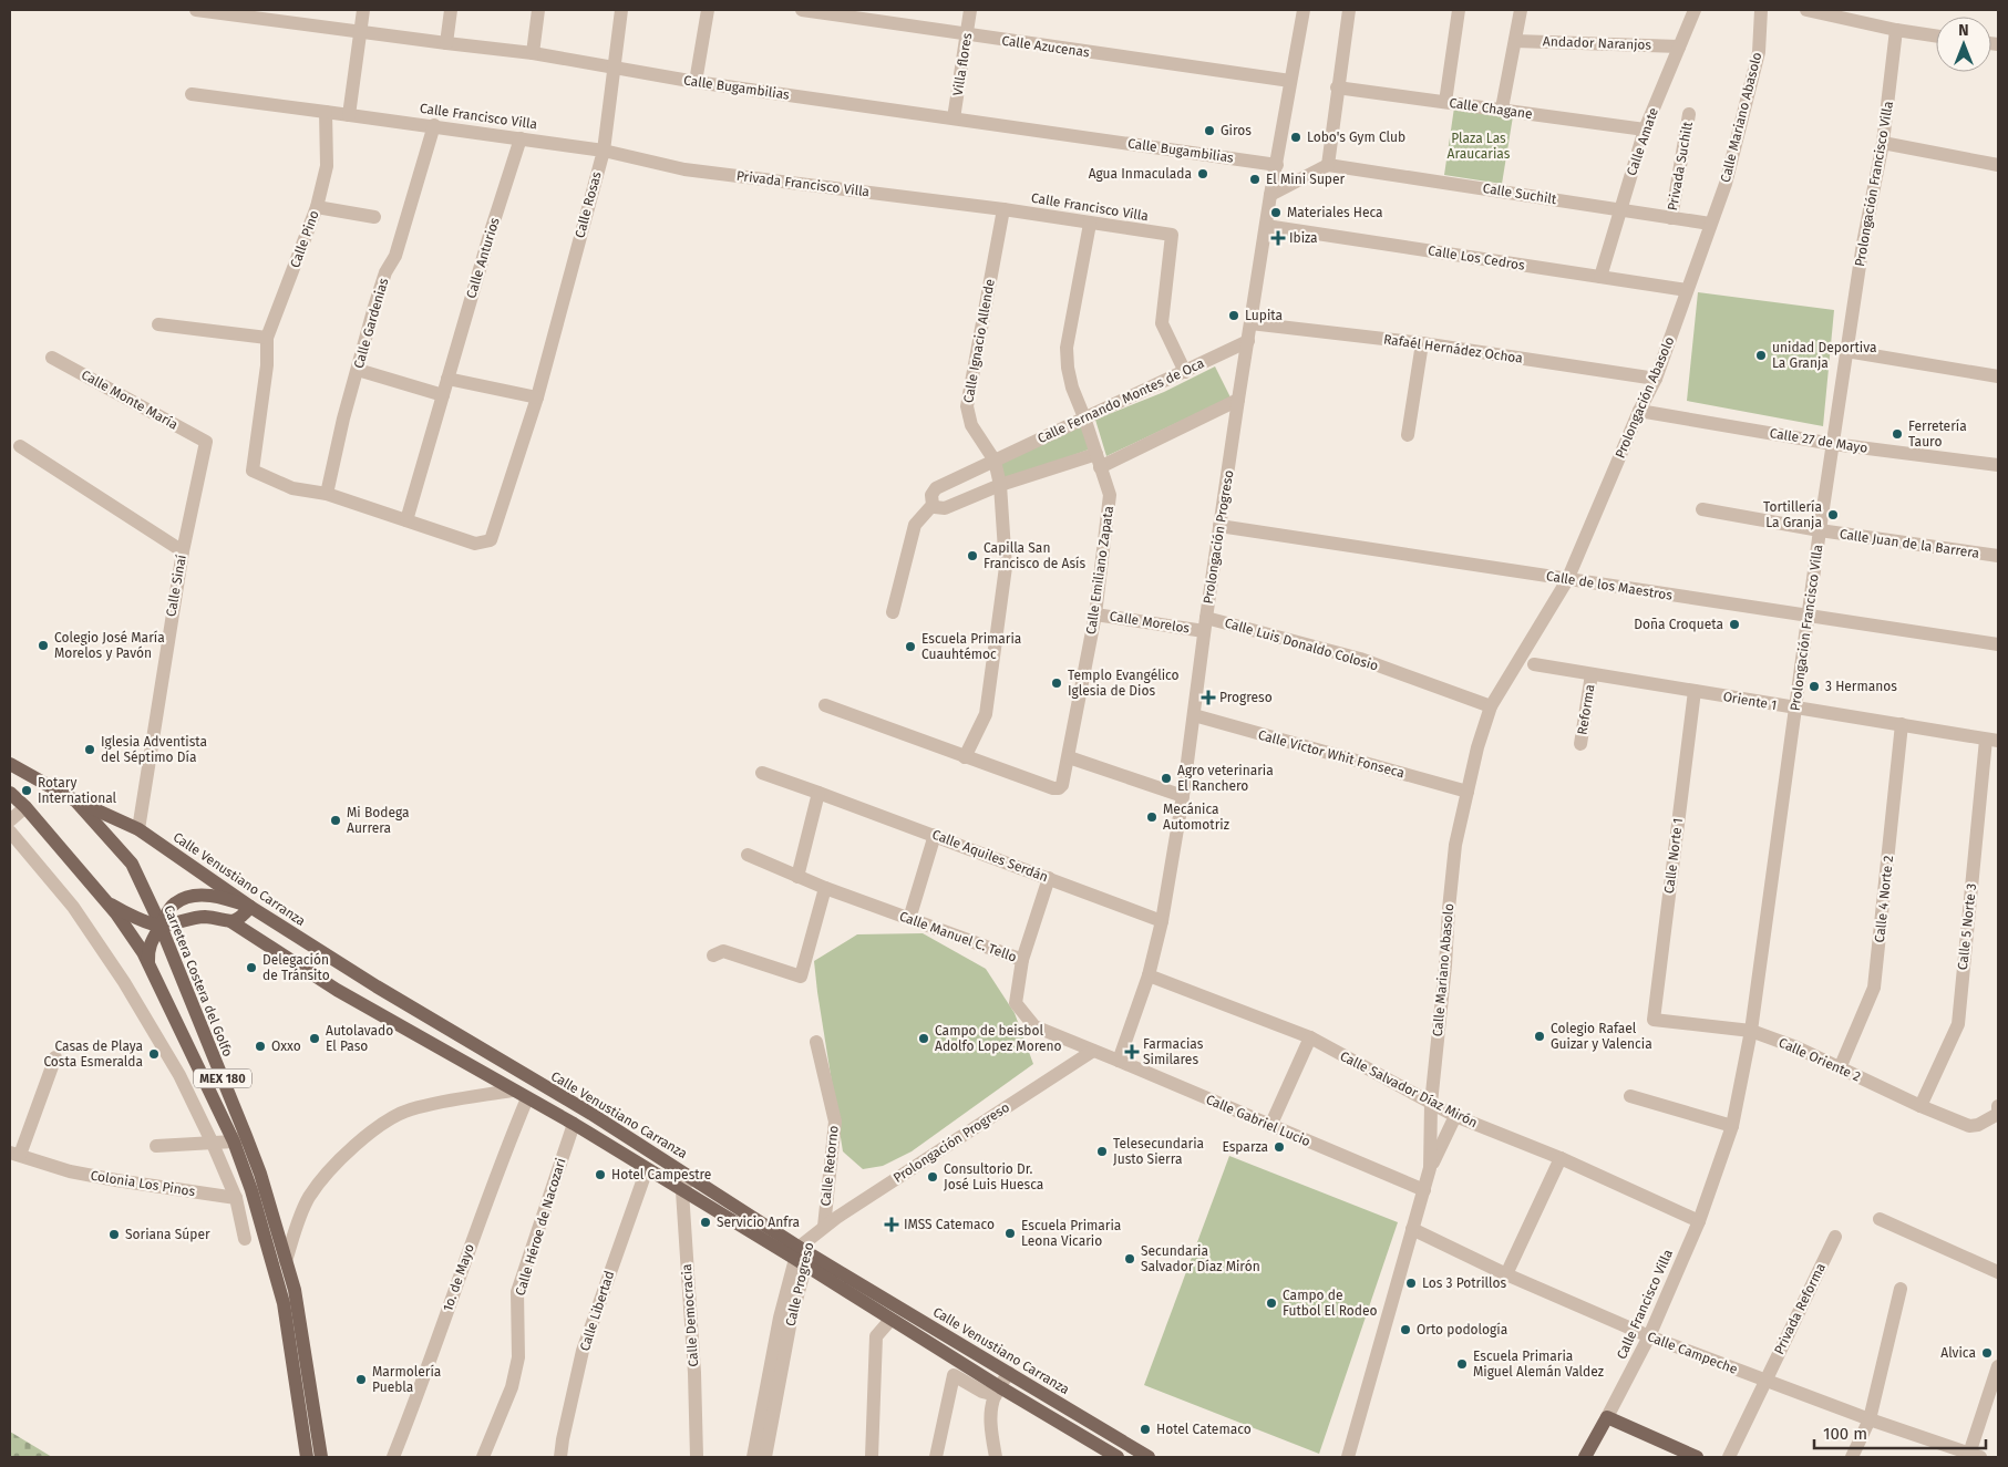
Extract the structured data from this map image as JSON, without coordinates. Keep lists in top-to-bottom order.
{
  "streets": {
    "main road": [
      "Calle Francisco Villa",
      "Calle Venustiano Carranza",
      "Carretera Costera del Golfo",
      "MEX 180"
    ],
    "street": [
      "Andador Naranjos",
      "Calle Azucenas",
      "Villa flores",
      "Calle Bugambilias",
      "Calle Chagane",
      "Calle Mariano Abasolo",
      "Calle Amate",
      "Privada Suchilt",
      "Privada Francisco Villa",
      "Prolongación Francisco Villa",
      "Calle Suchilt",
      "Calle Rosas",
      "Calle Pino",
      "Calle Anturios",
      "Calle Los Cedros",
      "Calle Gardenias",
      "Calle Ignacio Allende",
      "Rafaél Hernádez Ochoa",
      "Prolongación Abasolo",
      "Calle Monte María",
      "Calle Fernando Montes de Oca",
      "Calle 27 de Mayo",
      "Prolongación Progreso",
      "Calle Juan de la Barrera",
      "Calle Emiliano Zapata",
      "Calle Sinaí",
      "Calle de los Maestros",
      "Calle Morelos",
      "Calle Luis Donaldo Colosio",
      "Oriente 1",
      "Reforma",
      "Calle Víctor Whit Fonseca",
      "Calle Aquiles Serdán",
      "Calle Norte 1",
      "Calle 4 Norte 2",
      "Calle 5 Norte 3",
      "Calle Manuel C. Tello",
      "Calle Oriente 2",
      "Calle Salvador Díaz Mirón",
      "Calle Gabriel Lucio",
      "Calle Retorno",
      "Colonia Los Pinos",
      "Calle Héroe de Nacozari",
      "1o. de Mayo",
      "Calle Progreso",
      "Privada Reforma",
      "Calle Libertad",
      "Calle Democracia",
      "Calle Campeche"
    ]
  },
  "crossings": [
    ["Andador Naranjos", "Calle Amate"],
    ["Calle Azucenas", "Villa flores"],
    ["Calle Azucenas", "Prolongación Progreso"],
    ["Villa flores", "Calle Bugambilias"],
    ["Calle Bugambilias", "Calle Rosas"],
    ["Calle Bugambilias", "Prolongación Progreso"],
    ["Calle Chagane", "Calle Amate"],
    ["Calle Francisco Villa", "Privada Francisco Villa"],
    ["Calle Francisco Villa", "Prolongación Francisco Villa"],
    ["Calle Francisco Villa", "Calle Rosas"],
    ["Calle Francisco Villa", "Calle Anturios"],
    ["Calle Francisco Villa", "Calle Gardenias"],
    ["Calle Francisco Villa", "Calle Ignacio Allende"],
    ["Calle Francisco Villa", "Calle Fernando Montes de Oca"],
    ["Calle Francisco Villa", "Calle Emiliano Zapata"],
    ["Calle Francisco Villa", "Calle Salvador Díaz Mirón"],
    ["Calle Francisco Villa", "Calle Campeche"],
    ["Calle Mariano Abasolo", "Calle Suchilt"],
    ["Calle Mariano Abasolo", "Calle Los Cedros"],
    ["Calle Mariano Abasolo", "Prolongación Abasolo"],
    ["Calle Mariano Abasolo", "Calle de los Maestros"],
    ["Calle Mariano Abasolo", "Calle Luis Donaldo Colosio"],
    ["Calle Mariano Abasolo", "Calle Víctor Whit Fonseca"],
    ["Calle Mariano Abasolo", "Calle Salvador Díaz Mirón"],
    ["Calle Mariano Abasolo", "Calle Gabriel Lucio"],
    ["Calle Mariano Abasolo", "Calle Campeche"],
    ["Calle Amate", "Calle Suchilt"],
    ["Calle Amate", "Calle Los Cedros"],
    ["Privada Suchilt", "Calle Suchilt"],
    ["Privada Francisco Villa", "Calle Rosas"],
    ["Privada Francisco Villa", "Calle Ignacio Allende"],
    ["Prolongación Francisco Villa", "Calle 27 de Mayo"],
    ["Prolongación Francisco Villa", "Calle Juan de la Barrera"],
    ["Prolongación Francisco Villa", "Calle de los Maestros"],
    ["Prolongación Francisco Villa", "Oriente 1"],
    ["Prolongación Francisco Villa", "Calle Oriente 2"],
    ["Prolongación Francisco Villa", "Calle Salvador Díaz Mirón"],
    ["Calle Rosas", "Calle Anturios"],
    ["Calle Pino", "Calle Gardenias"],
    ["Calle Los Cedros", "Prolongación Abasolo"],
    ["Calle Los Cedros", "Prolongación Progreso"],
    ["Calle Ignacio Allende", "Calle Fernando Montes de Oca"],
    ["Calle Ignacio Allende", "Calle Emiliano Zapata"],
    ["Rafaél Hernádez Ochoa", "Prolongación Abasolo"],
    ["Rafaél Hernádez Ochoa", "Prolongación Progreso"],
    ["Prolongación Abasolo", "Calle 27 de Mayo"],
    ["Calle Monte María", "Calle Sinaí"],
    ["Calle Fernando Montes de Oca", "Prolongación Progreso"],
    ["Calle Fernando Montes de Oca", "Calle Emiliano Zapata"],
    ["Prolongación Progreso", "Calle de los Maestros"],
    ["Prolongación Progreso", "Calle Morelos"],
    ["Prolongación Progreso", "Calle Luis Donaldo Colosio"],
    ["Prolongación Progreso", "Calle Víctor Whit Fonseca"],
    ["Prolongación Progreso", "Calle Aquiles Serdán"],
    ["Prolongación Progreso", "Calle Manuel C. Tello"],
    ["Prolongación Progreso", "Calle Salvador Díaz Mirón"],
    ["Prolongación Progreso", "Calle Gabriel Lucio"],
    ["Prolongación Progreso", "Calle Retorno"],
    ["Prolongación Progreso", "Calle Progreso"],
    ["Calle Emiliano Zapata", "Calle Morelos"],
    ["Calle Sinaí", "Calle Venustiano Carranza"],
    ["Calle Morelos", "Calle Luis Donaldo Colosio"],
    ["Oriente 1", "Reforma"],
    ["Oriente 1", "Calle Norte 1"],
    ["Oriente 1", "Calle 4 Norte 2"],
    ["Oriente 1", "Calle 5 Norte 3"],
    ["Calle Norte 1", "Calle Oriente 2"],
    ["Calle Venustiano Carranza", "Carretera Costera del Golfo"],
    ["Calle Venustiano Carranza", "Calle Héroe de Nacozari"],
    ["Calle Venustiano Carranza", "1o. de Mayo"],
    ["Calle Venustiano Carranza", "Calle Progreso"],
    ["Calle Venustiano Carranza", "Calle Libertad"],
    ["Calle Venustiano Carranza", "Calle Democracia"],
    ["Calle 4 Norte 2", "Calle Oriente 2"],
    ["Calle 5 Norte 3", "Calle Oriente 2"],
    ["Calle Manuel C. Tello", "Calle Gabriel Lucio"],
    ["Privada Reforma", "Calle Campeche"]
  ],
  "parks": ["Plaza Las Araucarias"],
  "places": {
    "other": [
      "Giros",
      "Lobo's Gym Club",
      "Agua Inmaculada",
      "El Mini Super",
      "Materiales Heca",
      "Lupita",
      "unidad Deportiva La Granja",
      "Ferretería Tauro",
      "Tortillería La Granja",
      "Capilla San Francisco de Asís",
      "Doña Croqueta",
      "Colegio José María Morelos y Pavón",
      "Escuela Primaria Cuauhtémoc",
      "Templo Evangélico Iglesia de Dios",
      "3 Hermanos",
      "Iglesia Adventista del Séptimo Día",
      "Agro veterinaria El Ranchero",
      "Rotary International",
      "Mecánica Automotriz",
      "Mi Bodega Aurrera",
      "Delegación de Tránsito",
      "Colegio Rafael Guizar y Valencia",
      "Autolavado El Paso",
      "Campo de beisbol Adolfo Lopez Moreno",
      "Oxxo",
      "Casas de Playa Costa Esmeralda",
      "Esparza",
      "Telesecundaria Justo Sierra",
      "Hotel Campestre",
      "Consultorio Dr. José Luis Huesca",
      "Servicio Anfra",
      "Escuela Primaria Leona Vicario",
      "Soriana Súper",
      "Secundaria Salvador Díaz Mirón",
      "Los 3 Potrillos",
      "Campo de Futbol El Rodeo",
      "Orto podología",
      "Alvica",
      "Escuela Primaria Miguel Alemán Valdez",
      "Marmolería Puebla",
      "Hotel Catemaco"
    ],
    "health": [
      "Ibiza",
      "Progreso",
      "Farmacias Similares",
      "IMSS Catemaco"
    ]
  },
  "scale_bar": "100 m",
  "north": "top"
}
